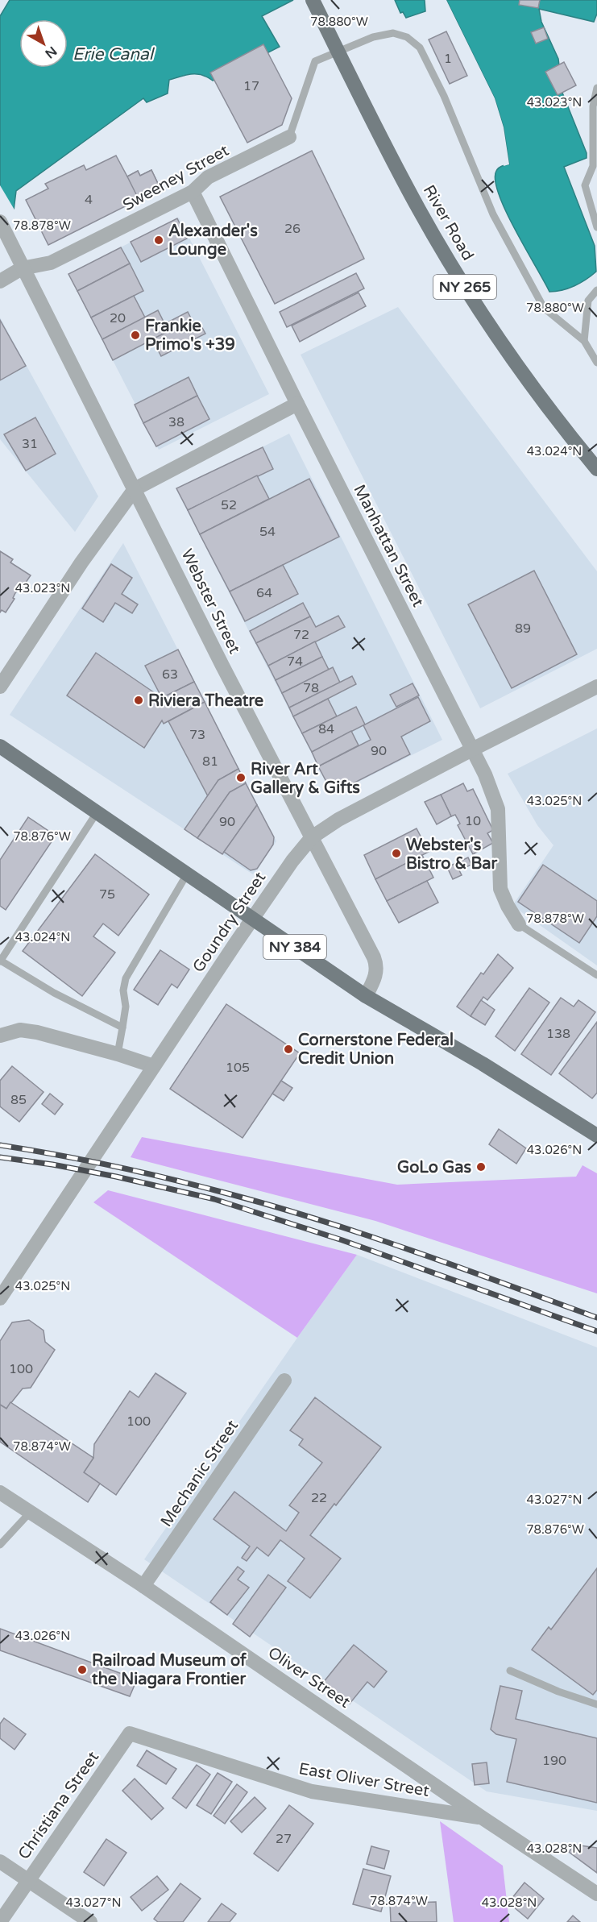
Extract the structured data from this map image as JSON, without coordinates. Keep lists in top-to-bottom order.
{
  "streets": {
    "main road": ["River Road", "NY 265", "NY 384"],
    "street": [
      "Sweeney Street",
      "Manhattan Street",
      "Webster Street",
      "Goundry Street",
      "Mechanic Street",
      "Oliver Street",
      "East Oliver Street",
      "Christiana Street"
    ]
  },
  "crossings": [
    ["Sweeney Street", "Manhattan Street"],
    ["Sweeney Street", "Webster Street"],
    ["Manhattan Street", "Goundry Street"],
    ["Webster Street", "Goundry Street"],
    ["Webster Street", "NY 384"],
    ["Goundry Street", "NY 384"],
    ["Mechanic Street", "Oliver Street"],
    ["Oliver Street", "East Oliver Street"],
    ["East Oliver Street", "Christiana Street"]
  ],
  "water": ["Erie Canal"],
  "places": [
    "Alexander's Lounge",
    "Frankie Primo's +39",
    "Riviera Theatre",
    "River Art Gallery & Gifts",
    "Webster's Bistro & Bar",
    "Cornerstone Federal Credit Union",
    "GoLo Gas",
    "Railroad Museum of the Niagara Frontier"
  ],
  "house_numbers": [
    "1",
    "17",
    "4",
    "26",
    "20",
    "38",
    "31",
    "52",
    "54",
    "64",
    "89",
    "72",
    "74",
    "63",
    "78",
    "84",
    "73",
    "90",
    "81",
    "10",
    "90",
    "75",
    "138",
    "105",
    "85",
    "100",
    "100",
    "22",
    "190",
    "27"
  ],
  "north": "bottom right",
  "coordinates": [
    "78.880°W",
    "43.023°N",
    "78.878°W",
    "43.024°N",
    "43.025°N",
    "78.876°W",
    "43.026°N",
    "78.874°W",
    "43.027°N",
    "43.028°N"
  ]
}
